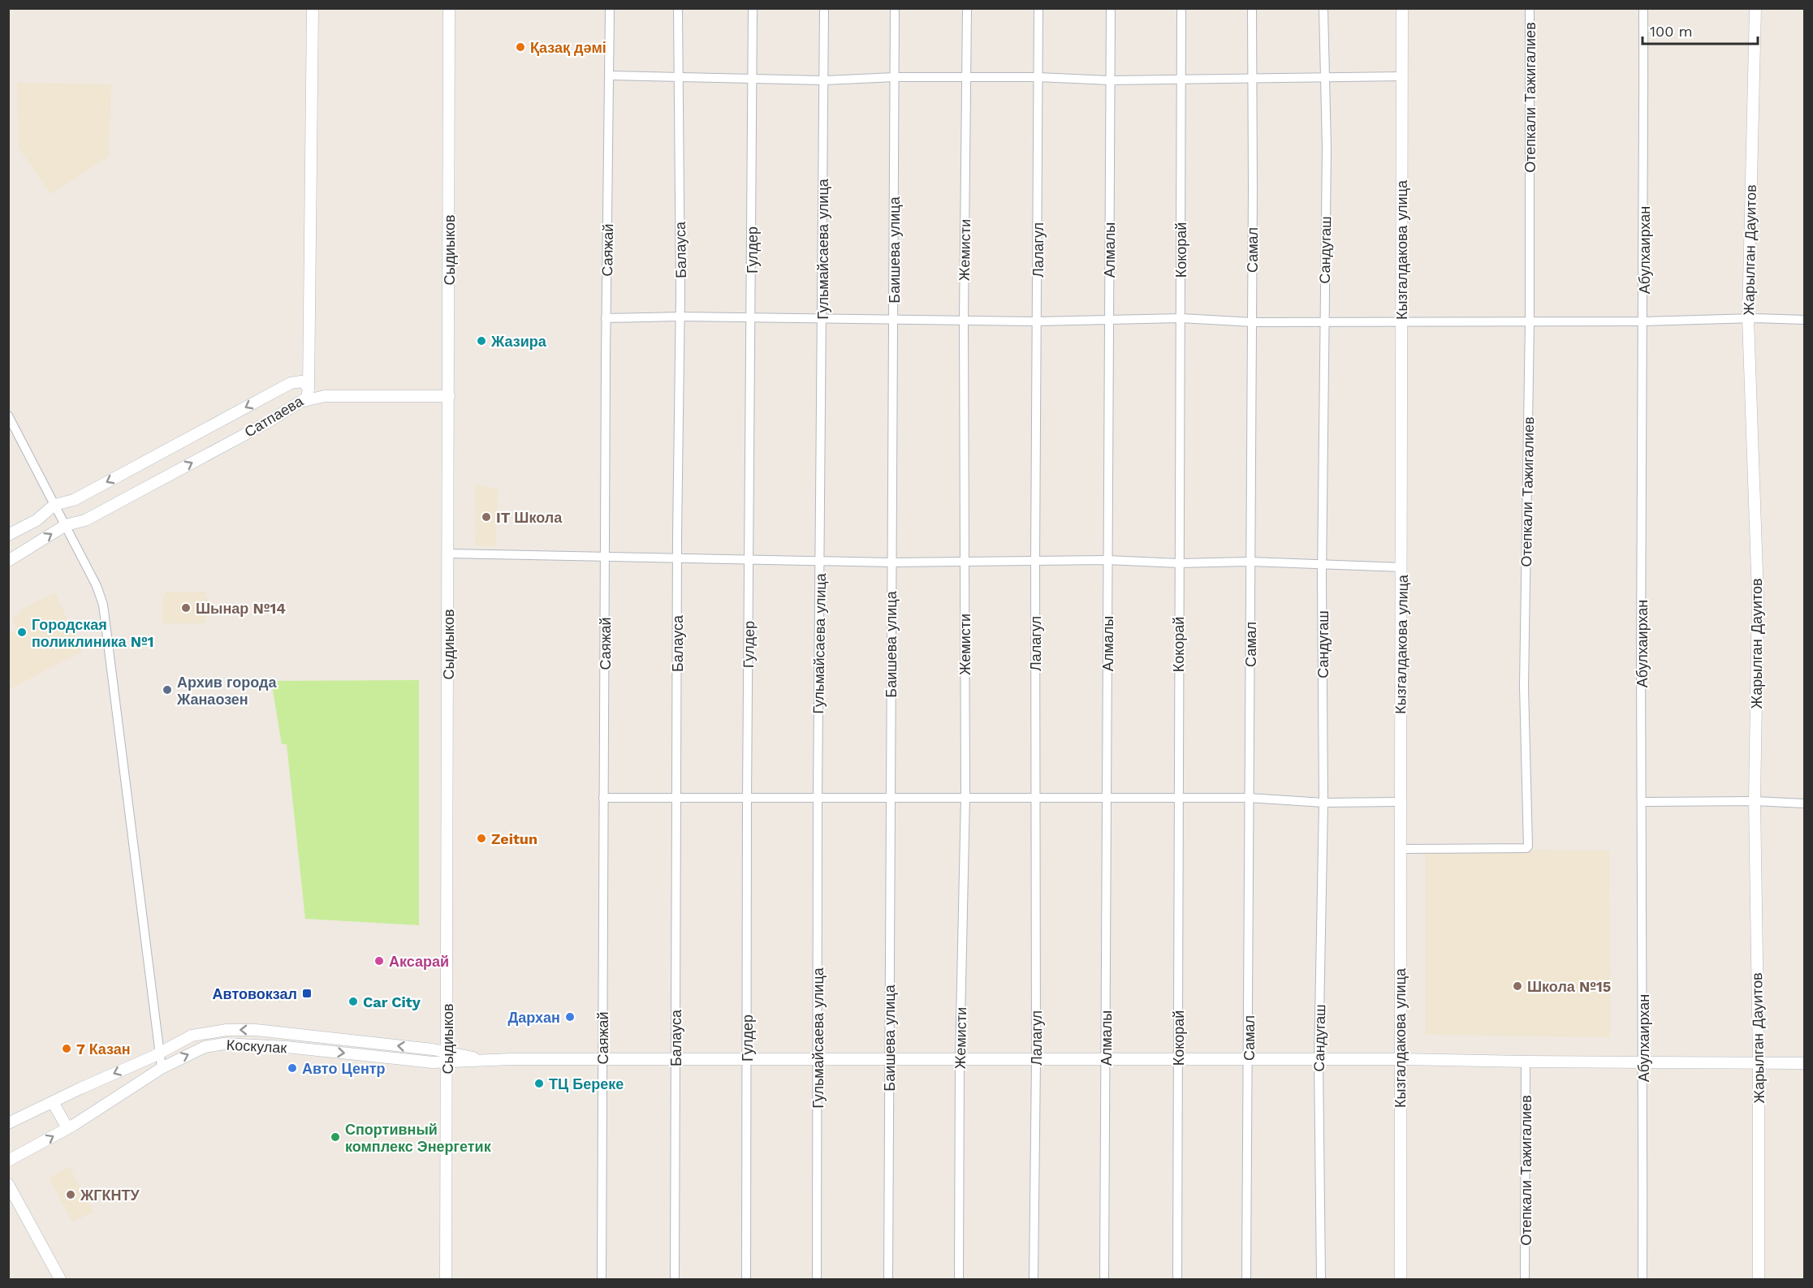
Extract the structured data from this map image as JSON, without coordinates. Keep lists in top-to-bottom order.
{
  "streets": {
    "street": [
      "Отепкали Тажигалиев",
      "Гульмайсаева улица",
      "Сыдиыков",
      "Саяжай",
      "Балауса",
      "Гулдер",
      "Баишева улица",
      "Жемисти",
      "Лалагул",
      "Алмалы",
      "Кокорай",
      "Самал",
      "Сандугаш",
      "Кызгалдакова улица",
      "Абулхаирхан",
      "Жарылган Дауитов",
      "Сатпаева",
      "Коскулак"
    ]
  },
  "crossings": [
    ["Отепкали Тажигалиев", "Кызгалдакова улица"],
    ["Сыдиыков", "Коскулак"]
  ],
  "places": {
    "other": [
      "Қазақ дәмі",
      "Жазира",
      "IT Школа",
      "Шынар №14",
      "Городская поликлиника №1",
      "Архив города Жанаозен",
      "Zeitun",
      "Аксарай",
      "Школа №15",
      "Car City",
      "Дархан",
      "7 Казан",
      "Авто Центр",
      "ТЦ Береке",
      "Спортивный комплекс Энергетик",
      "ЖГКНТУ"
    ],
    "transit": ["Автовокзал"]
  },
  "scale_bar": "100 m"
}
